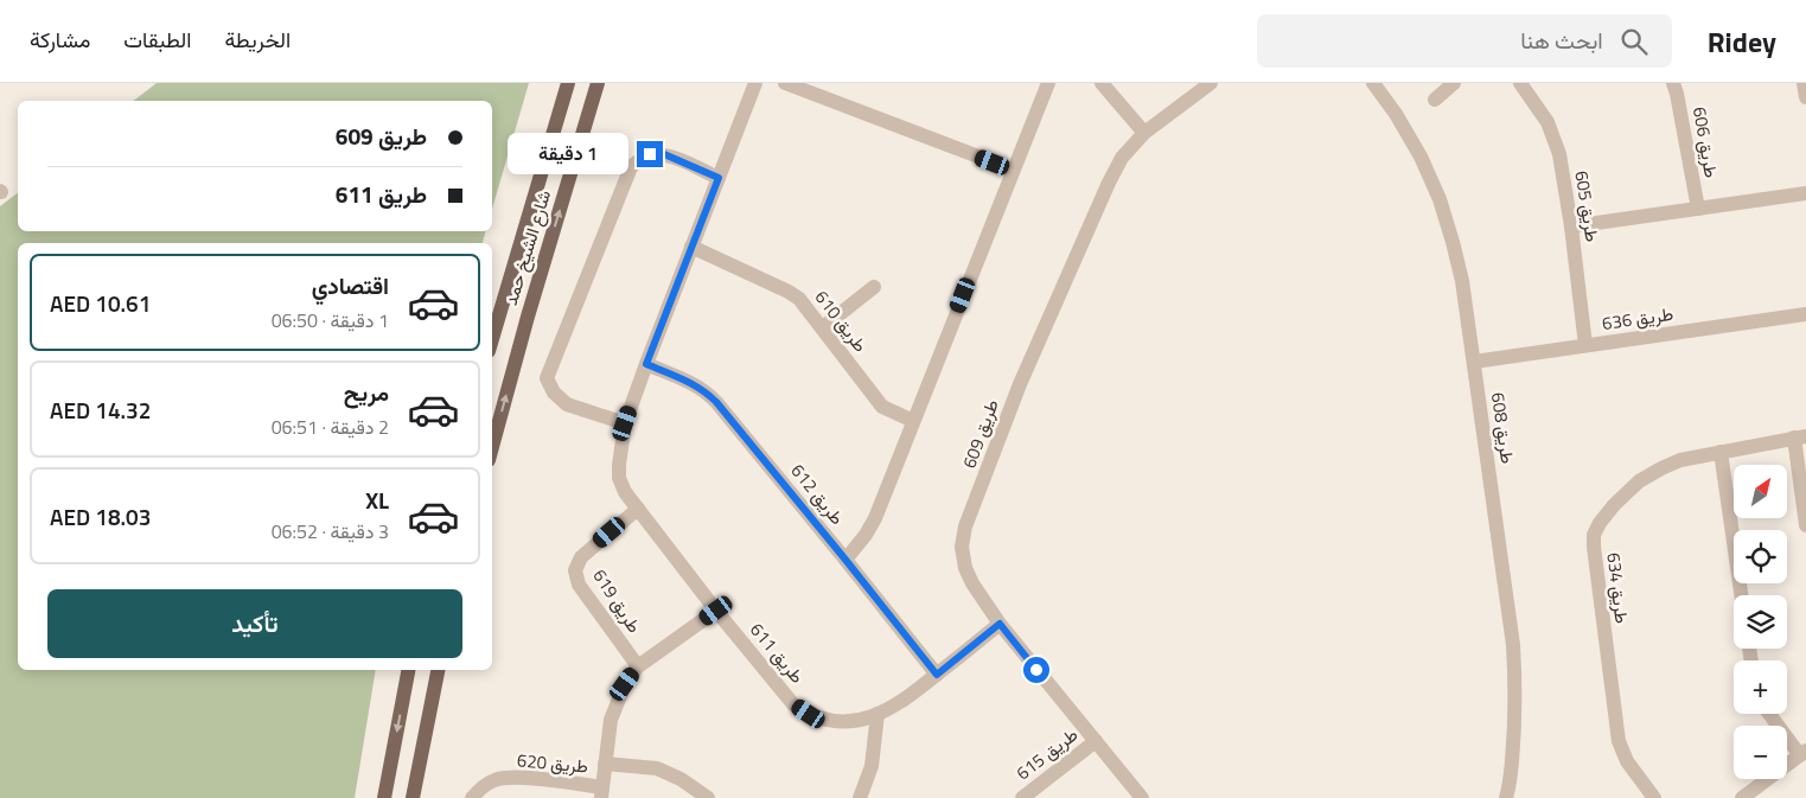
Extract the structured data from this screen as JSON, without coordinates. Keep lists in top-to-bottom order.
{
  "streets": {
    "main road": ["شارع الشيخ حمد"],
    "street": [
      "طريق 606",
      "طريق 605",
      "طريق 636",
      "طريق 610",
      "طريق 608",
      "طريق 609",
      "طريق 612",
      "طريق 634",
      "طريق 619",
      "طريق 611",
      "طريق 615",
      "طريق 620"
    ]
  },
  "crossings": [
    ["طريق 605", "طريق 636"],
    ["طريق 636", "طريق 608"],
    ["طريق 610", "طريق 611"],
    ["طريق 609", "طريق 611"],
    ["طريق 609", "طريق 615"],
    ["طريق 612", "طريق 611"],
    ["طريق 619", "طريق 611"]
  ],
  "north": "top right",
  "page": {
    "header": "Ridey",
    "search": "ابحث هنا",
    "nav": ["الخريطة", "الطبقات", "مشاركة"],
    "banner": ["طريق 609", "طريق 611"],
    "bubble": "1 دقيقة",
    "list": [
      {
        "name": "اقتصادي",
        "note": "1 دقيقة · 06:50",
        "value": "AED 10.61"
      },
      {
        "name": "مريح",
        "note": "2 دقيقة · 06:51",
        "value": "AED 14.32"
      },
      {
        "name": "XL",
        "note": "3 دقيقة · 06:52",
        "value": "AED 18.03"
      }
    ],
    "map_buttons": ["+", "−"],
    "buttons": "تأكيد"
  }
}
